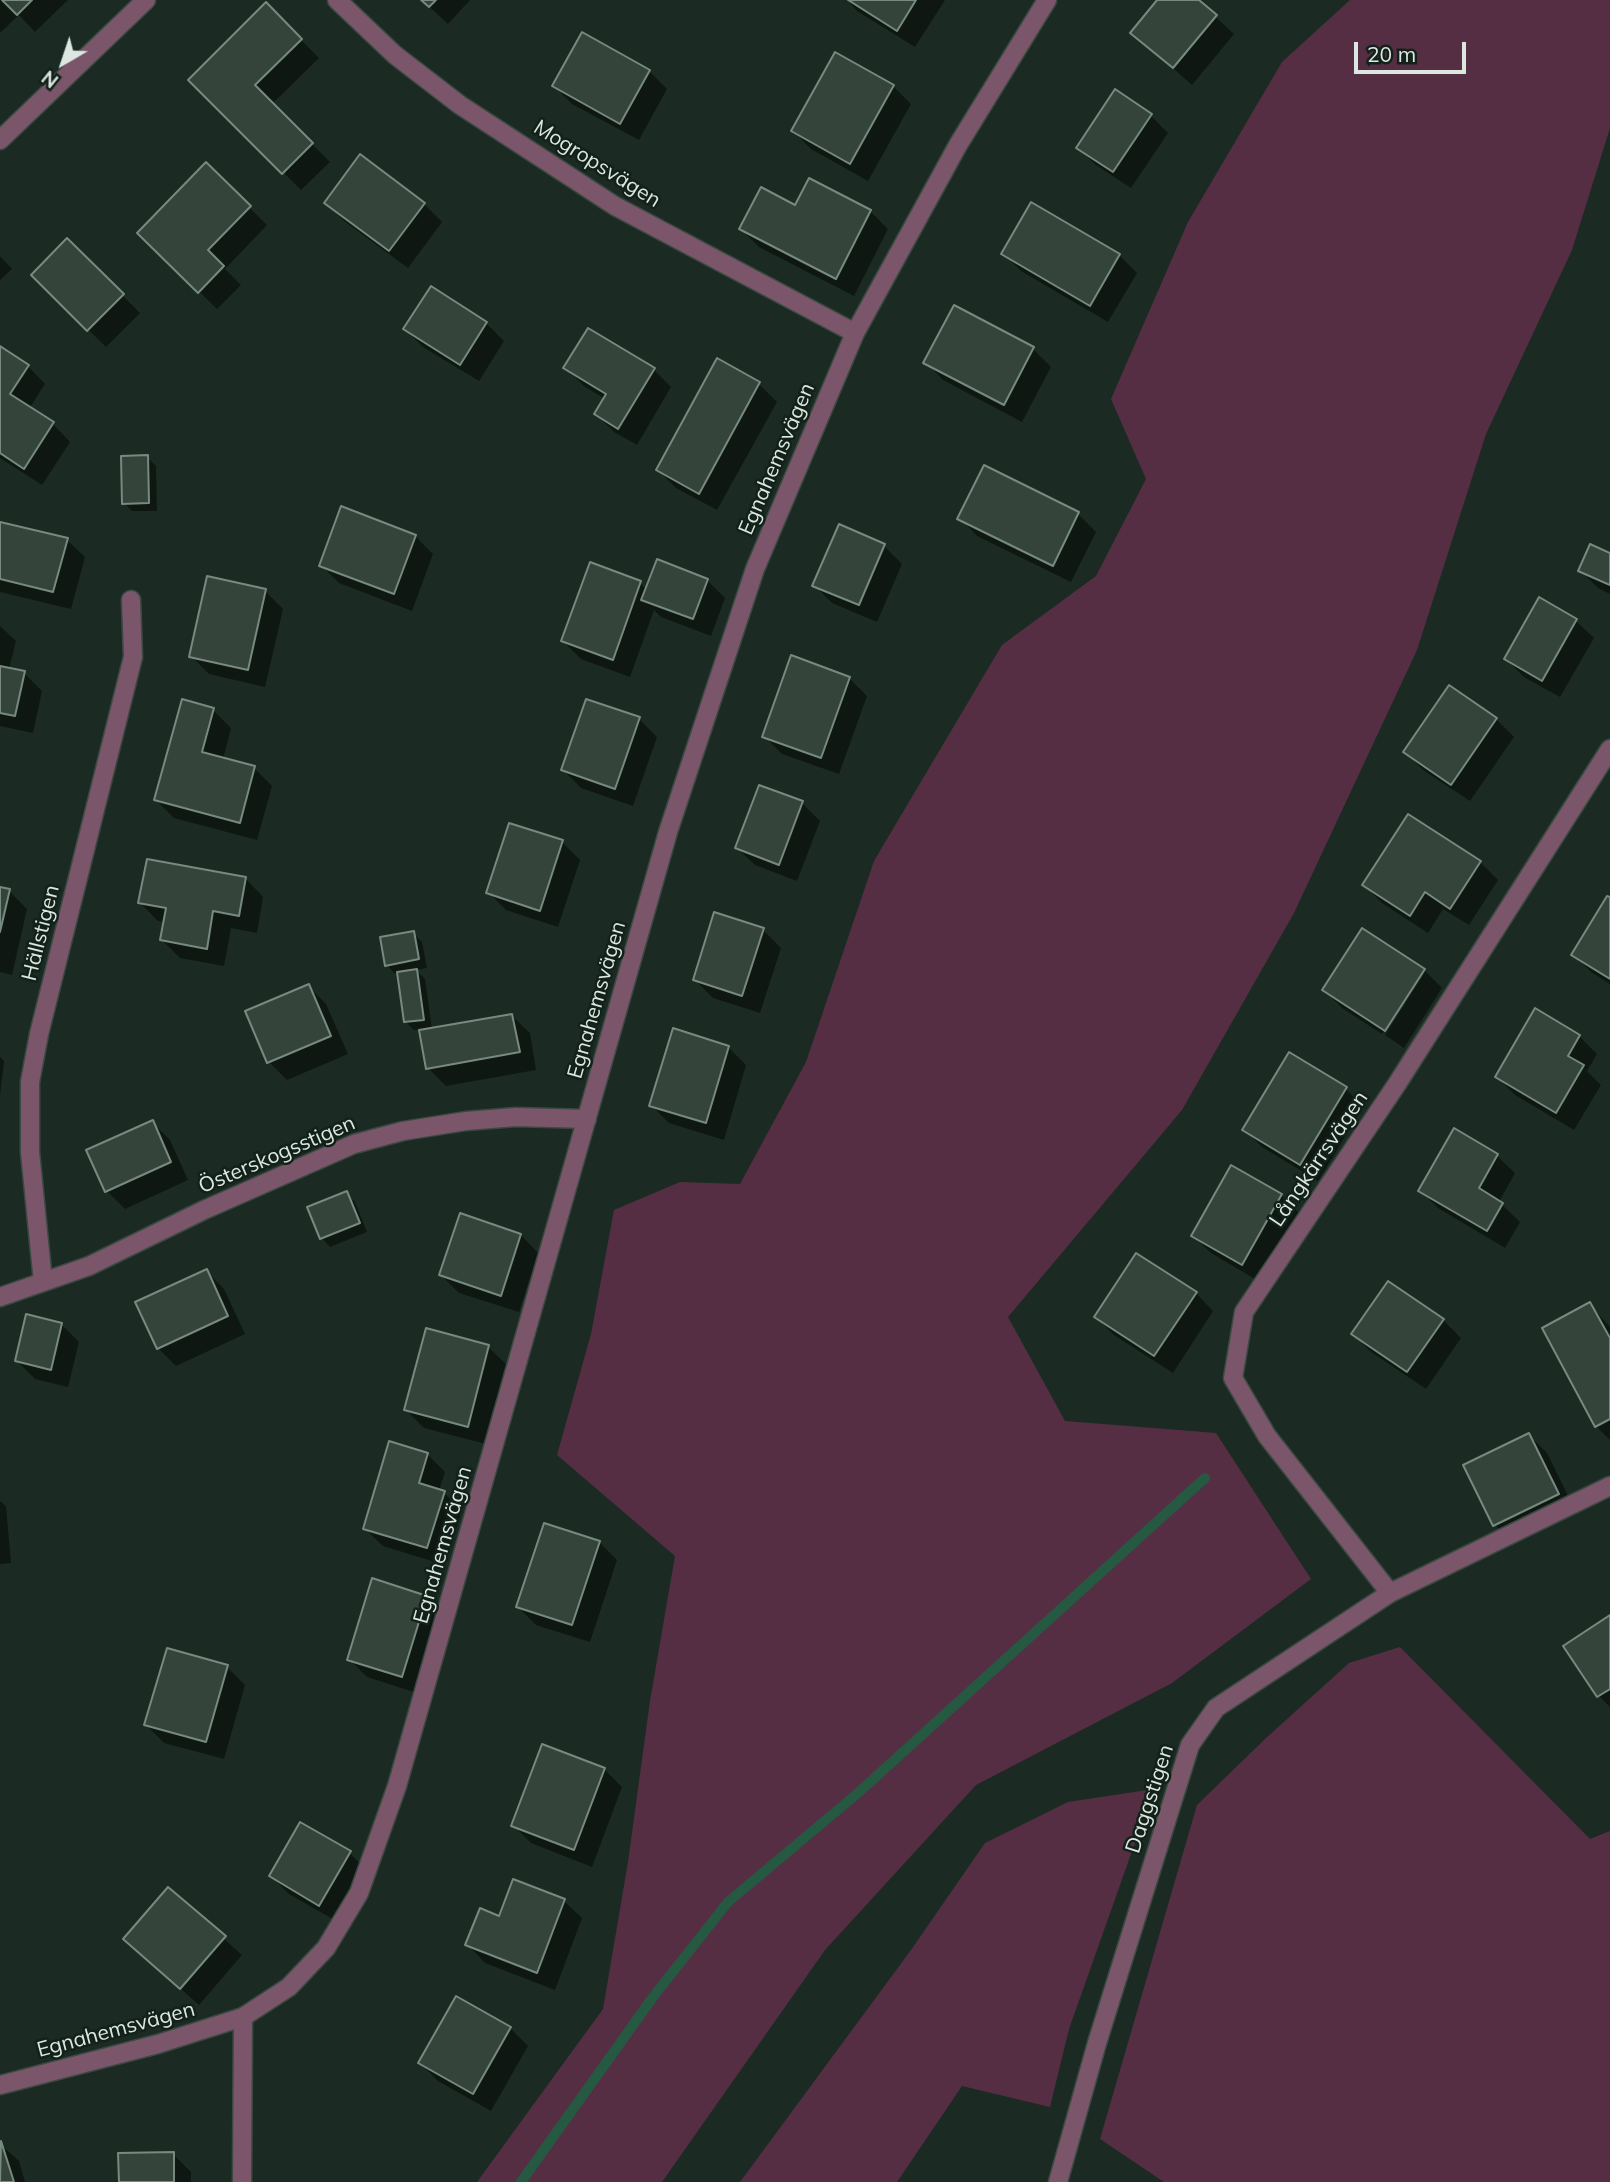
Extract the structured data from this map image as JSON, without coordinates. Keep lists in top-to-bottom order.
{
  "streets": {
    "street": [
      "Mogropsvägen",
      "Egnahemsvägen",
      "Hällstigen",
      "Österskogsstigen",
      "Långkärrsvägen",
      "Daggstigen"
    ]
  },
  "crossings": [
    ["Mogropsvägen", "Egnahemsvägen"],
    ["Egnahemsvägen", "Österskogsstigen"],
    ["Hällstigen", "Österskogsstigen"],
    ["Långkärrsvägen", "Daggstigen"]
  ],
  "scale_bar": "20 m",
  "north": "bottom left"
}
